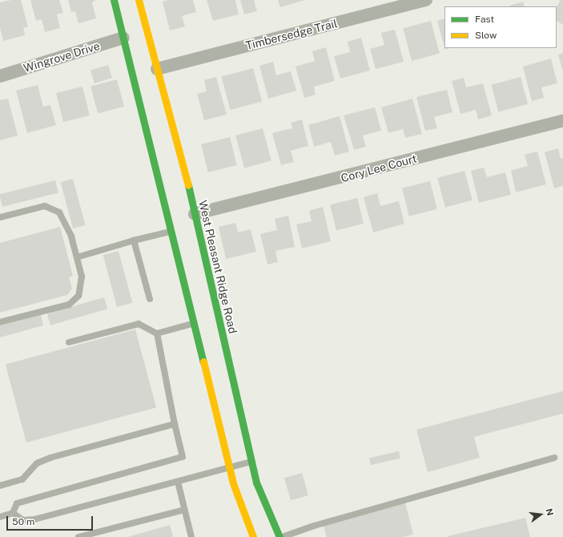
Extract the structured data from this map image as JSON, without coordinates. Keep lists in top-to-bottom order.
{
  "streets": {
    "street": [
      "Timbersedge Trail",
      "Wingrove Drive",
      "Cory Lee Court",
      "West Pleasant Ridge Road"
    ]
  },
  "crossings": [
    ["Timbersedge Trail", "West Pleasant Ridge Road"],
    ["Cory Lee Court", "West Pleasant Ridge Road"]
  ],
  "legend": ["Fast", "Slow"],
  "scale_bar": "50 m",
  "north": "right"
}
